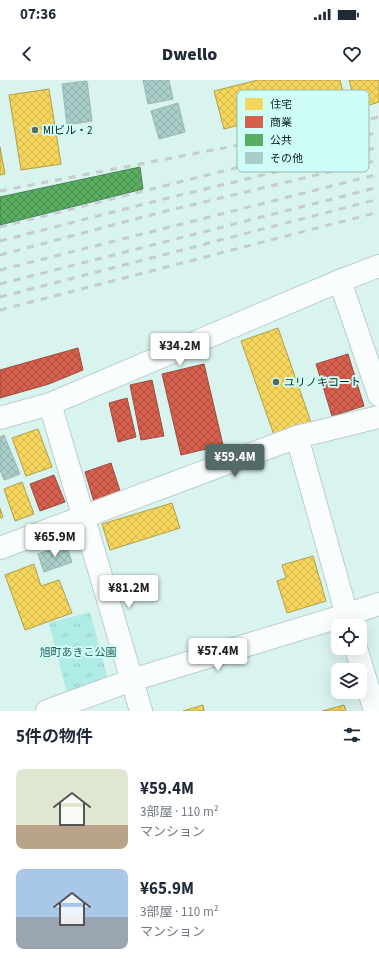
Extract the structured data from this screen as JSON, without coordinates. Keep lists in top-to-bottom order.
{
  "parks": ["旭町あきこ公園"],
  "places": ["MIビル・2", "ユリノキコート"],
  "legend": [
    "住宅",
    "商業",
    "公共",
    "その他"
  ],
  "page": {
    "status": "07:36",
    "header": "Dwello",
    "price": [
      "¥34.2M",
      "¥59.4M",
      "¥65.9M",
      "¥81.2M",
      "¥57.4M"
    ],
    "heading": "5件の物件",
    "list": [
      {
        "name": "¥59.4M",
        "note": "3部屋 · 110 m² · マンション"
      },
      {
        "name": "¥65.9M",
        "note": "3部屋 · 110 m² · マンション"
      }
    ]
  }
}
